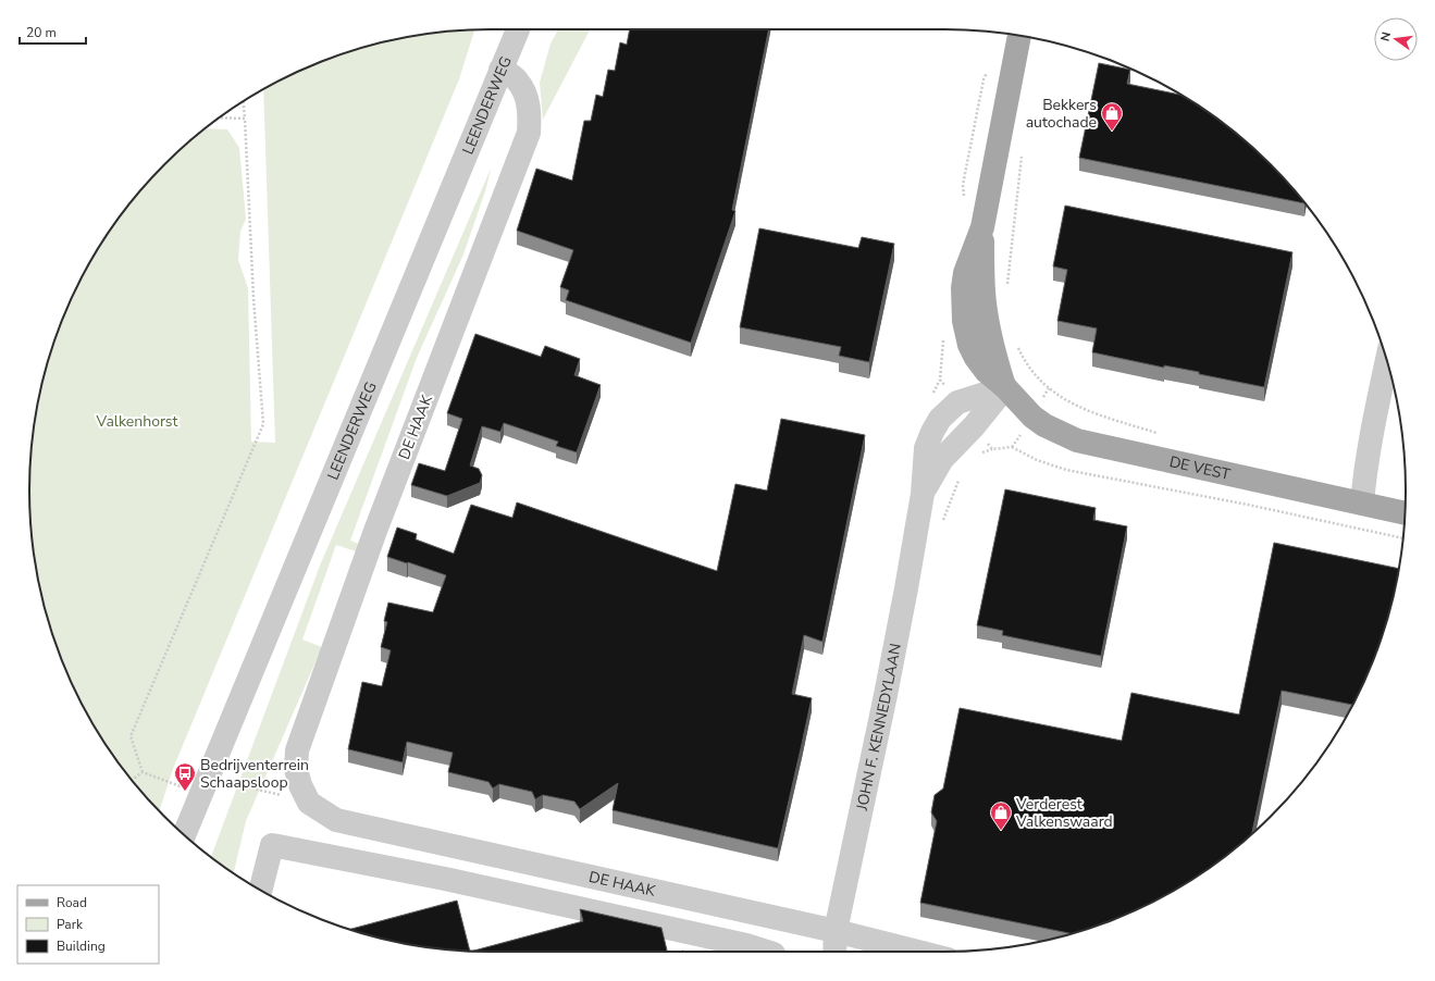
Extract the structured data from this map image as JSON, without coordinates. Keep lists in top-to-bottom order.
{
  "streets": {
    "main road": ["DE VEST"],
    "street": ["LEENDERWEG", "DE HAAK", "JOHN F. KENNEDYLAAN"]
  },
  "crossings": [
    ["LEENDERWEG", "DE HAAK"],
    ["DE HAAK", "JOHN F. KENNEDYLAAN"],
    ["DE VEST", "JOHN F. KENNEDYLAAN"]
  ],
  "parks": ["Valkenhorst"],
  "places": {
    "shop": ["Bekkers autochade", "Verderest Valkenswaard"],
    "bus stop": ["Bedrijventerrein Schaapsloop"]
  },
  "legend": ["Road", "Park", "Building"],
  "scale_bar": "20 m",
  "north": "left"
}
